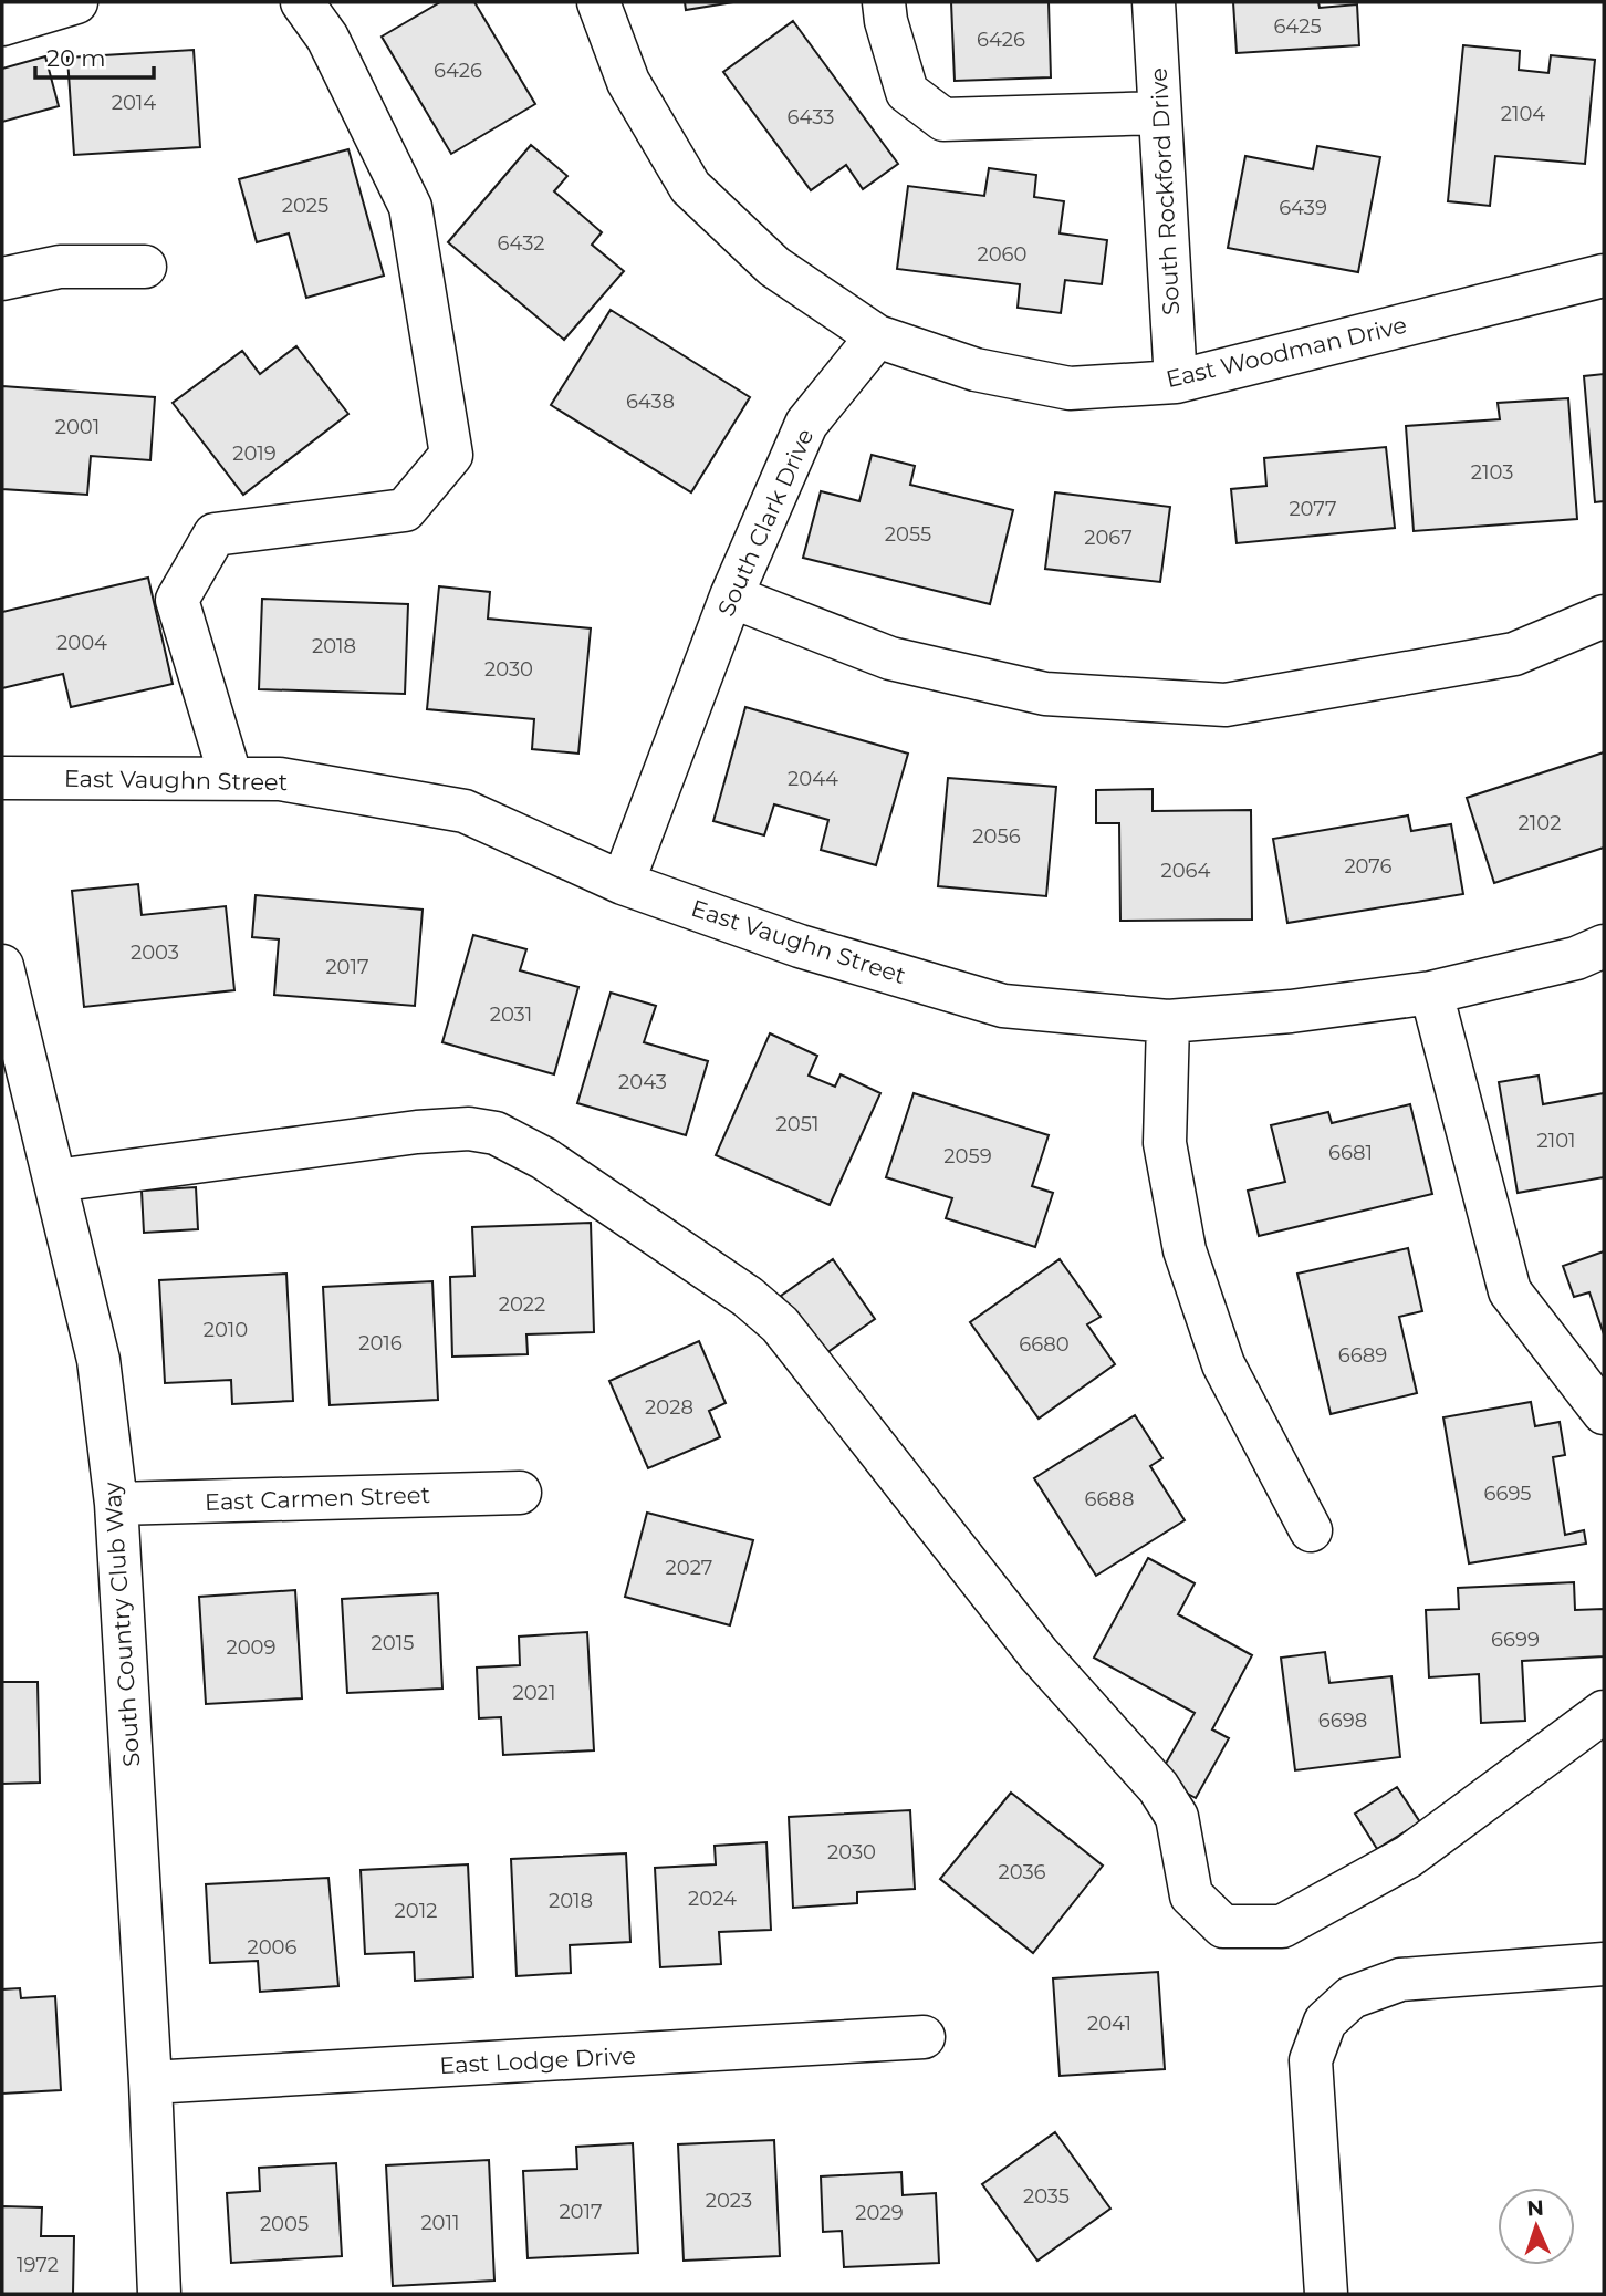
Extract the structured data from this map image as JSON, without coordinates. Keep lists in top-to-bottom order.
{
  "streets": {
    "street": [
      "South Rockford Drive",
      "East Woodman Drive",
      "South Clark Drive",
      "East Vaughn Street",
      "East Carmen Street",
      "South Country Club Way",
      "East Lodge Drive"
    ]
  },
  "crossings": [
    ["South Rockford Drive", "East Woodman Drive"],
    ["East Woodman Drive", "South Clark Drive"],
    ["South Clark Drive", "East Vaughn Street"],
    ["East Carmen Street", "South Country Club Way"],
    ["South Country Club Way", "East Lodge Drive"]
  ],
  "house_numbers": [
    "6425",
    "6426",
    "6426",
    "2014",
    "2104",
    "6433",
    "2025",
    "6439",
    "6432",
    "2060",
    "6438",
    "2001",
    "2019",
    "2103",
    "2077",
    "2055",
    "2067",
    "2004",
    "2018",
    "2030",
    "2044",
    "2102",
    "2056",
    "2076",
    "2064",
    "2003",
    "2017",
    "2031",
    "2043",
    "2051",
    "2101",
    "6681",
    "2059",
    "2022",
    "2010",
    "2016",
    "6680",
    "6689",
    "2028",
    "6695",
    "6688",
    "2027",
    "6699",
    "2015",
    "2009",
    "2021",
    "6698",
    "2030",
    "2036",
    "2024",
    "2018",
    "2012",
    "2006",
    "2041",
    "2035",
    "2023",
    "2017",
    "2029",
    "2011",
    "2005",
    "1972"
  ],
  "scale_bar": "20 m",
  "north": "top"
}
